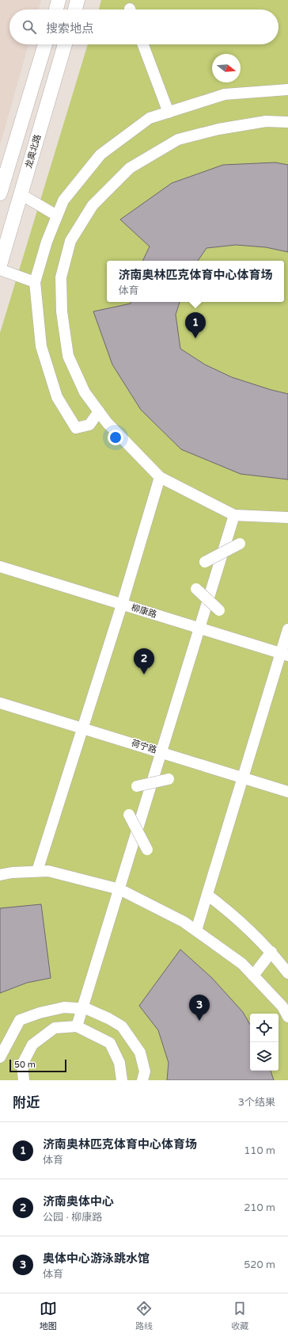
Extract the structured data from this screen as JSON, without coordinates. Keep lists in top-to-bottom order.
{
  "streets": {
    "main road": ["龙奥北路"],
    "street": ["柳康路", "荷宁路"]
  },
  "scale_bar": "50 m",
  "north": "right",
  "page": {
    "search": "搜索地点",
    "popup": ["济南奥林匹克体育中心体育场", "体育"],
    "pins": ["1", "2", "3"],
    "scale": "50 m",
    "heading": ["附近", "3个结果"],
    "list": [
      {
        "mark": "1",
        "name": "济南奥林匹克体育中心体育场",
        "note": "体育",
        "value": "110 m"
      },
      {
        "mark": "2",
        "name": "济南奥体中心",
        "note": "公园 · 柳康路",
        "value": "210 m"
      },
      {
        "mark": "3",
        "name": "奥体中心游泳跳水馆",
        "note": "体育",
        "value": "520 m"
      }
    ],
    "nav": ["地图", "路线", "收藏"]
  }
}
